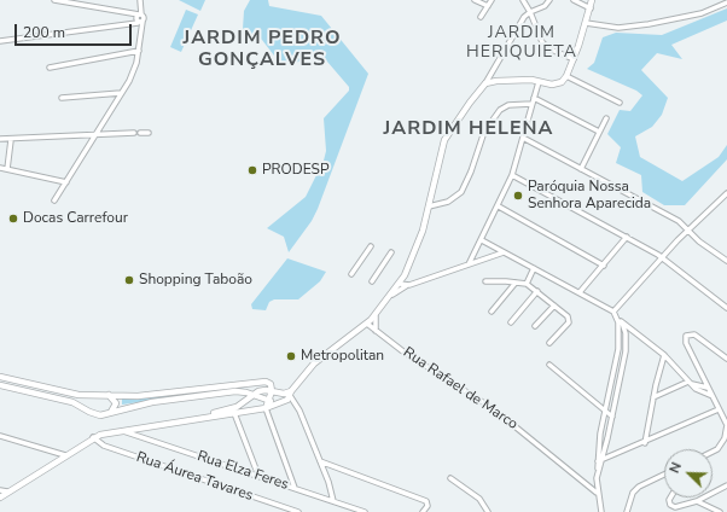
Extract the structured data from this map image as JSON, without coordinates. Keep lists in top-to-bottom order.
{
  "streets": {
    "street": ["Rua Rafael de Marco", "Rua Elza Feres", "Rua Áurea Tavares"]
  },
  "districts": ["JARDIM HERIQUIETA", "JARDIM PEDRO GONÇALVES", "JARDIM HELENA"],
  "places": [
    "PRODESP",
    "Paróquia Nossa Senhora Aparecida",
    "Docas Carrefour",
    "Shopping Taboão",
    "Metropolitan"
  ],
  "scale_bar": "200 m",
  "north": "top left"
}
